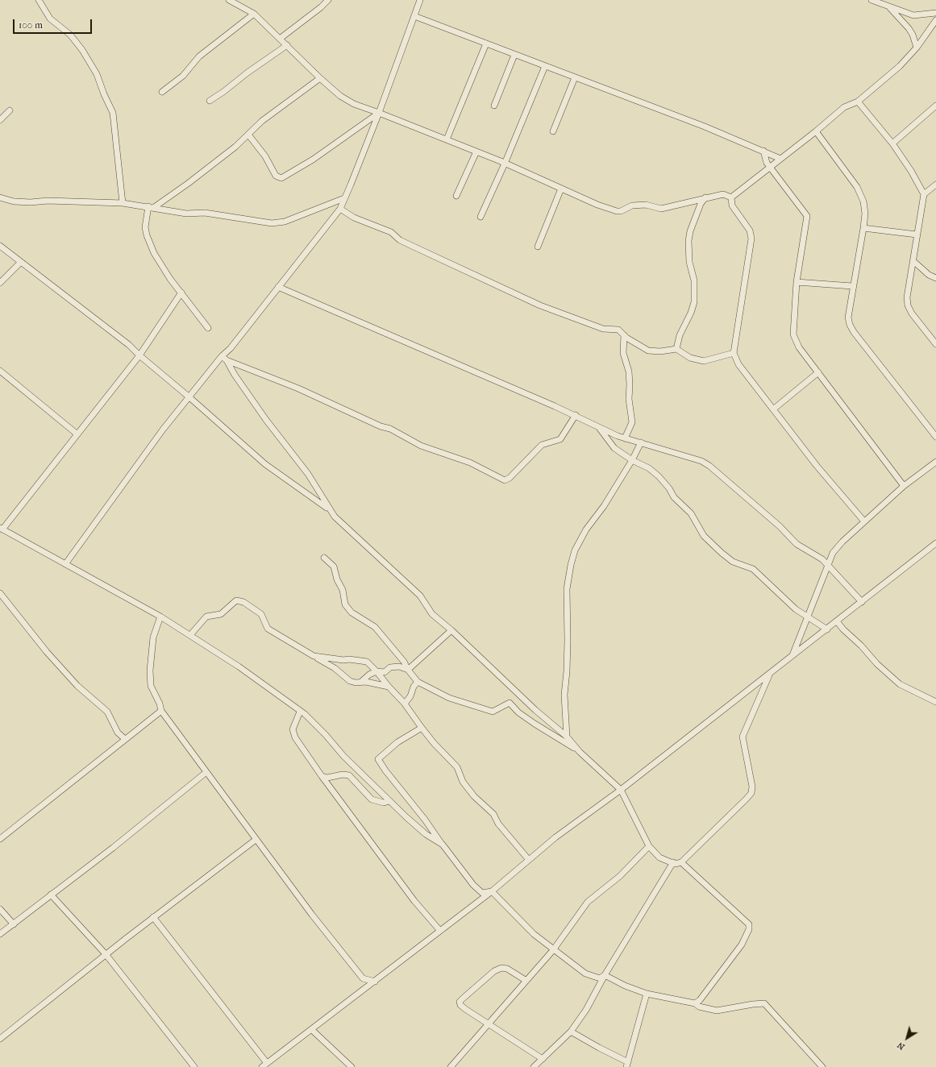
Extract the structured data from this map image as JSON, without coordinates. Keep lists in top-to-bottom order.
{
  "scale_bar": "100 m",
  "north": "bottom left"
}
